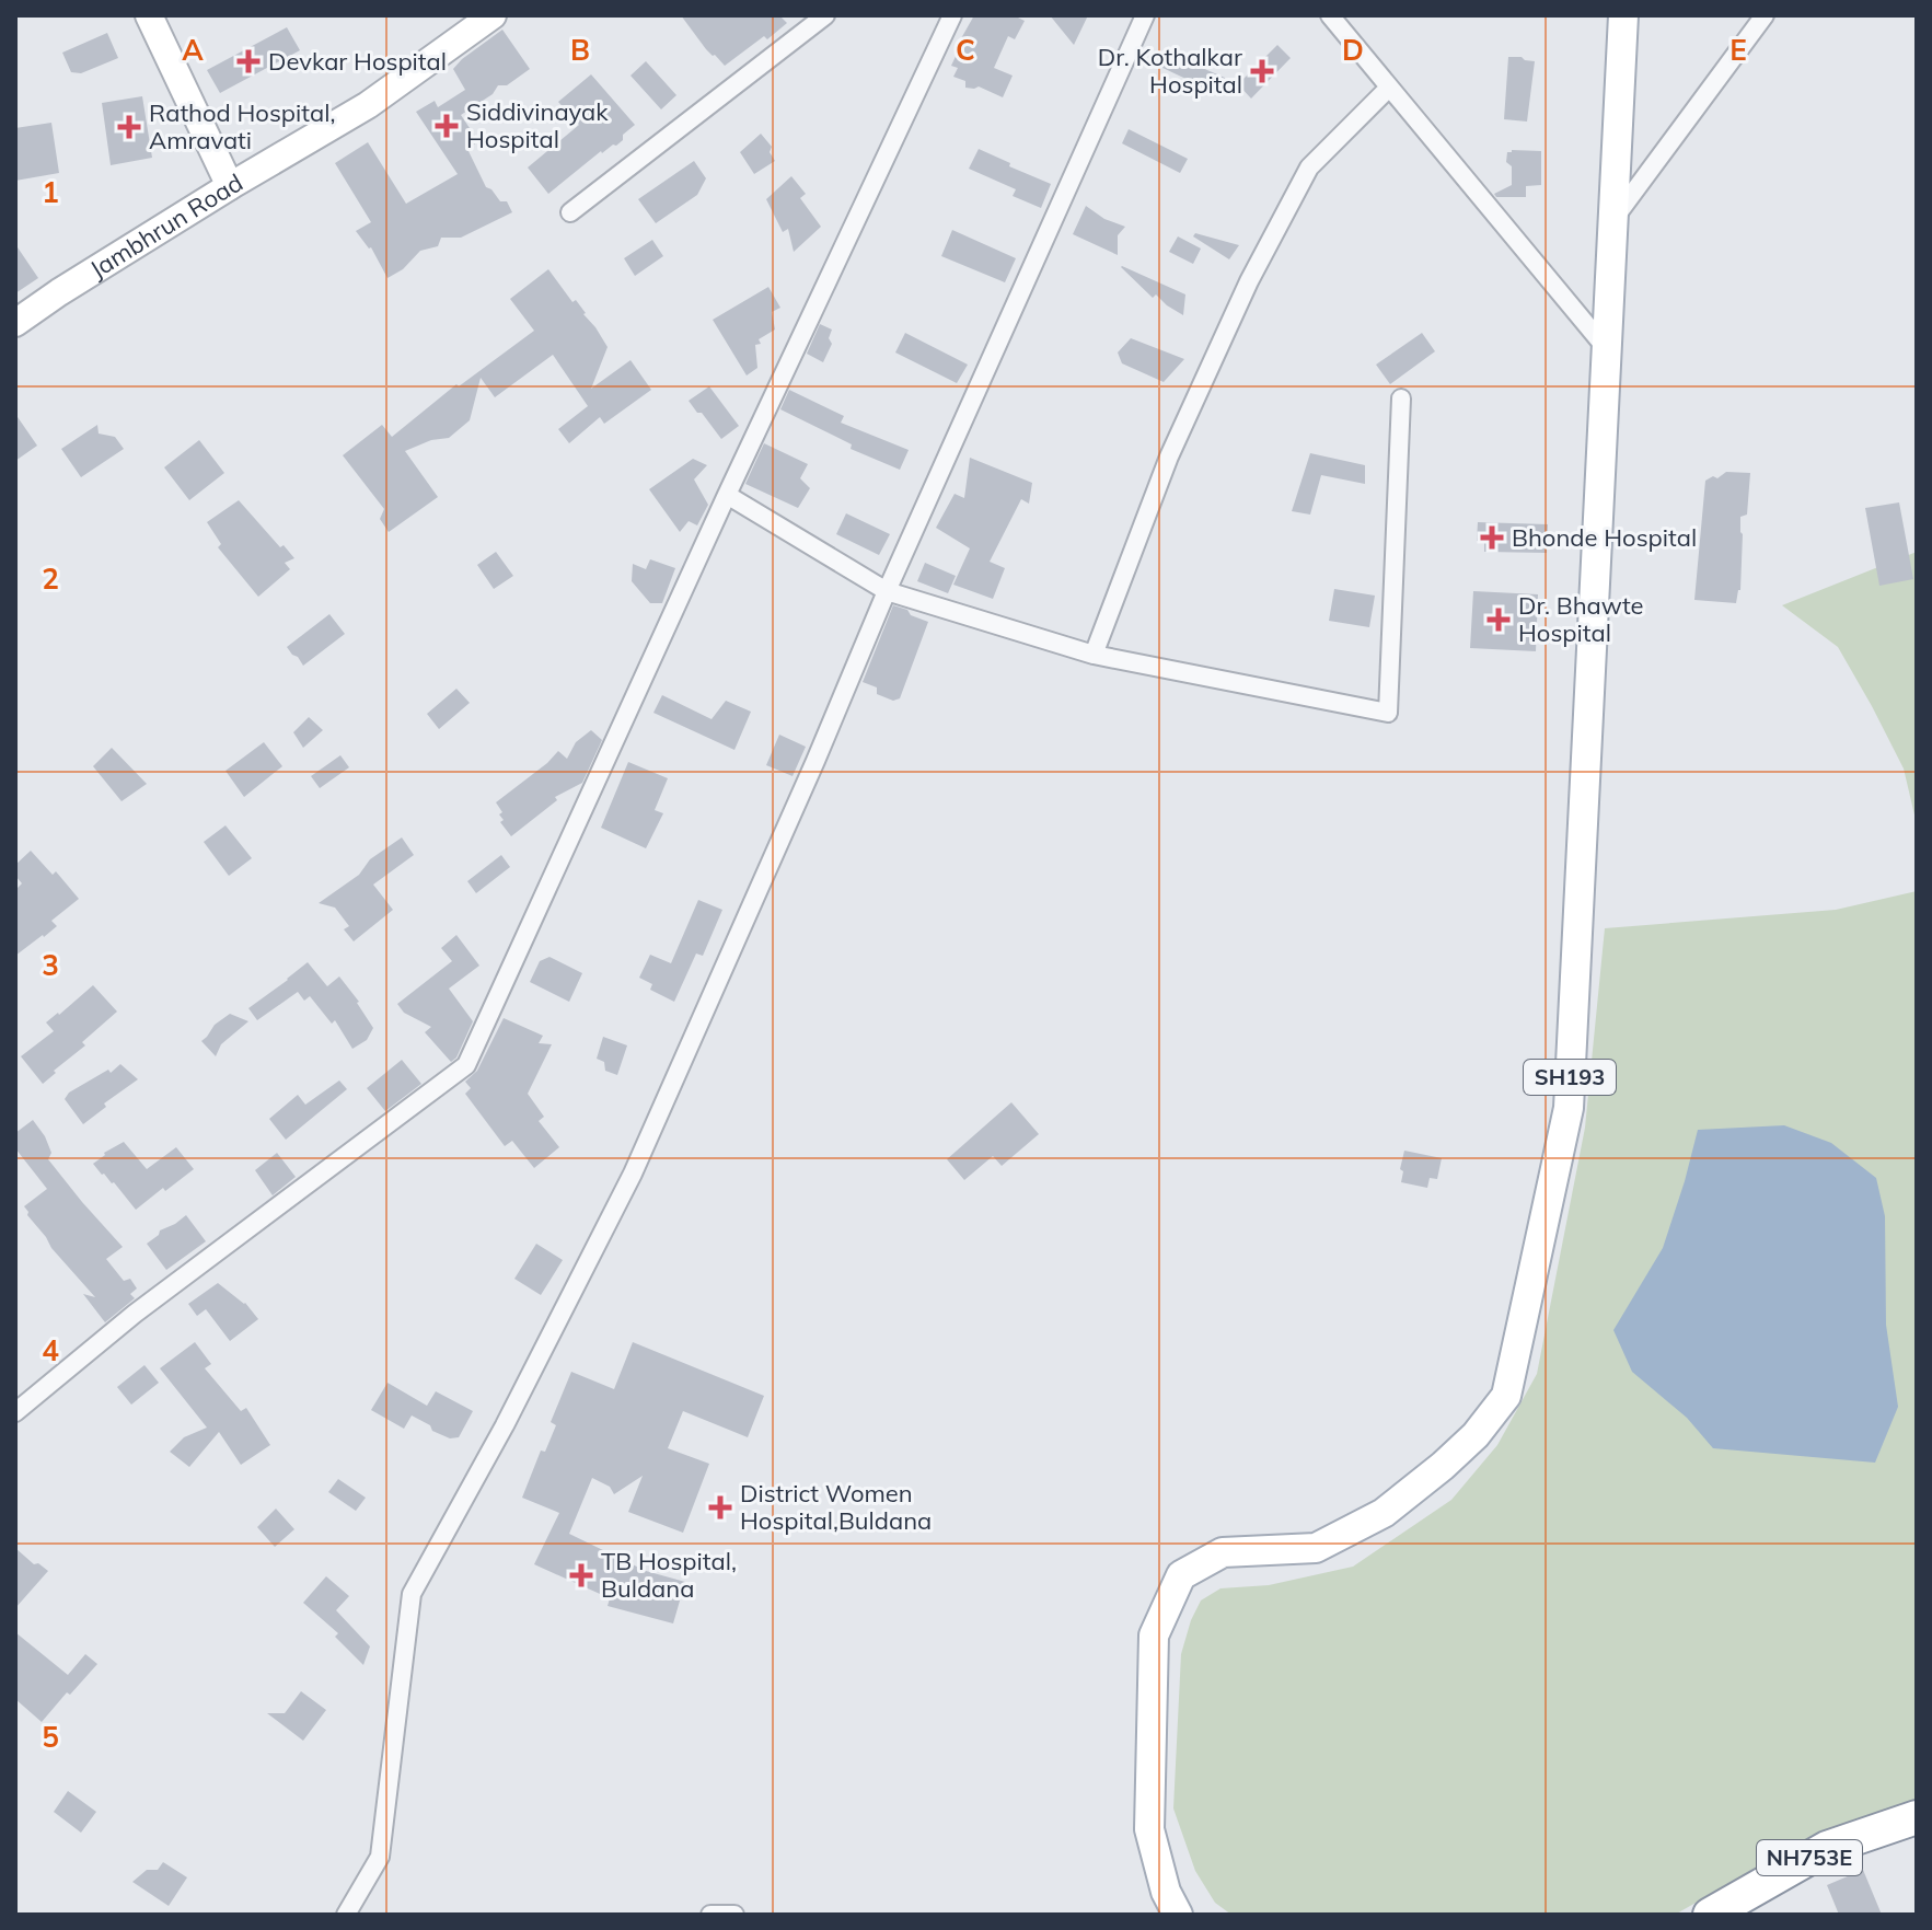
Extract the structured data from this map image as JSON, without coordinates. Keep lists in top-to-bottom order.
{
  "streets": {
    "highway": ["NH753E"],
    "main road": ["SH193"],
    "street": ["Jambhrun Road"]
  },
  "places": {
    "health": [
      "Devkar Hospital",
      "Dr. Kothalkar Hospital",
      "Siddivinayak Hospital",
      "Rathod Hospital, Amravati",
      "Bhonde Hospital",
      "Dr. Bhawte Hospital",
      "District Women Hospital,Buldana",
      "TB Hospital, Buldana"
    ]
  },
  "grid": {
    "columns": [
      "A",
      "B",
      "C",
      "D",
      "E"
    ],
    "rows": [
      "1",
      "2",
      "3",
      "4",
      "5"
    ]
  }
}
